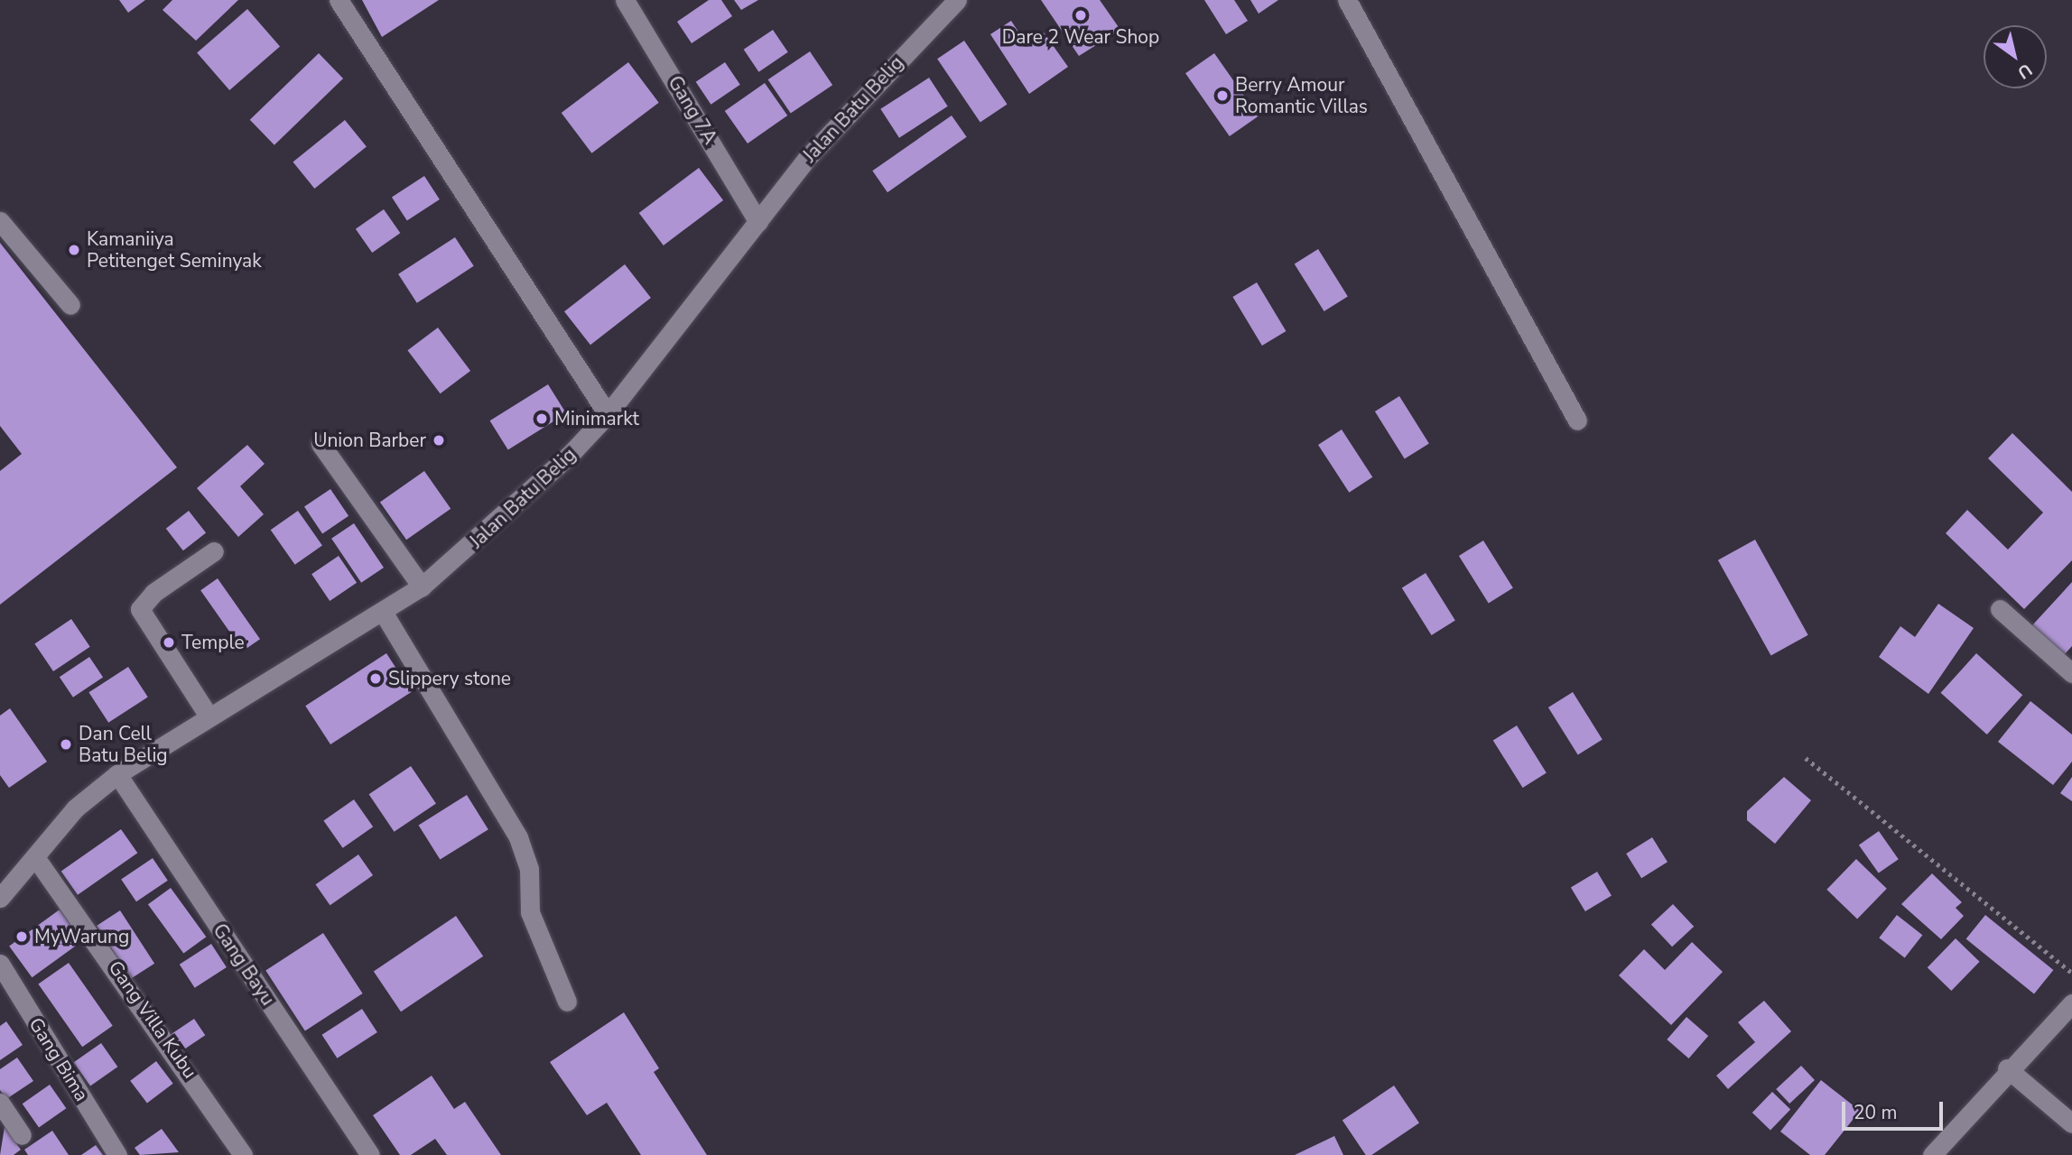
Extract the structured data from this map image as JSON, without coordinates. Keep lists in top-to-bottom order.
{
  "streets": {
    "street": [
      "Jalan Batu Belig",
      "Gang 7A",
      "Gang Bayu",
      "Gang Villa Kubu",
      "Gang Bima"
    ]
  },
  "crossings": [
    ["Jalan Batu Belig", "Gang 7A"],
    ["Jalan Batu Belig", "Gang Bayu"],
    ["Jalan Batu Belig", "Gang Villa Kubu"]
  ],
  "places": [
    "Dare 2 Wear Shop",
    "Berry Amour Romantic Villas",
    "Kamaniiya Petitenget Seminyak",
    "Minimarkt",
    "Union Barber",
    "Temple",
    "Slippery stone",
    "Dan Cell Batu Belig",
    "MyWarung"
  ],
  "scale_bar": "20 m",
  "north": "bottom right"
}
